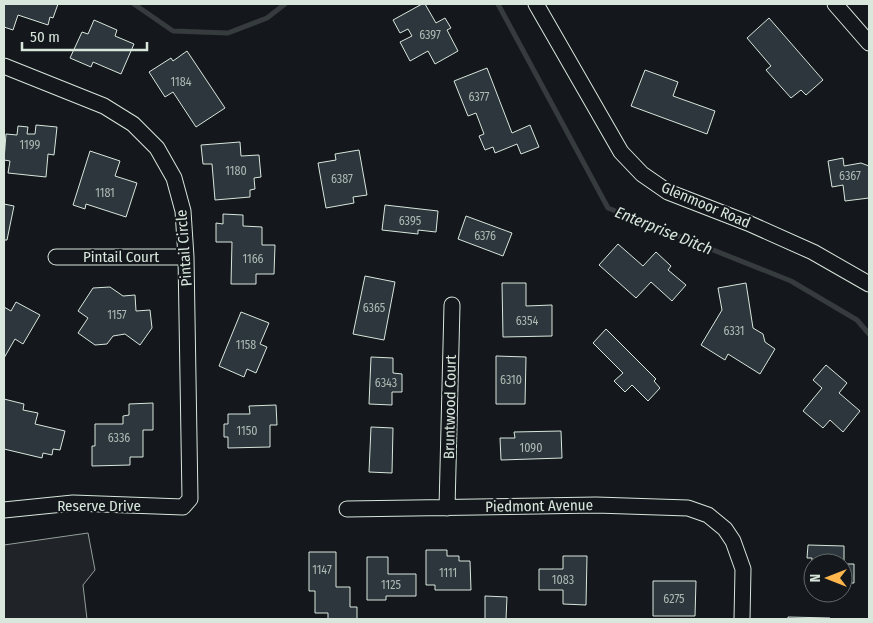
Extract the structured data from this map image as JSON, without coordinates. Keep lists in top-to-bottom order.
{
  "streets": {
    "street": [
      "Glenmoor Road",
      "Pintail Circle",
      "Pintail Court",
      "Bruntwood Court",
      "Reserve Drive",
      "Piedmont Avenue"
    ]
  },
  "crossings": [
    ["Pintail Circle", "Pintail Court"],
    ["Pintail Circle", "Reserve Drive"],
    ["Bruntwood Court", "Piedmont Avenue"]
  ],
  "water": ["Enterprise Ditch"],
  "house_numbers": [
    "6397",
    "1184",
    "6377",
    "1199",
    "1180",
    "6367",
    "6387",
    "1181",
    "6395",
    "6376",
    "1166",
    "6365",
    "1157",
    "6354",
    "6331",
    "1158",
    "6310",
    "6343",
    "1150",
    "6336",
    "1090",
    "1147",
    "1111",
    "1083",
    "1125",
    "6275"
  ],
  "scale_bar": "50 m",
  "north": "left"
}
